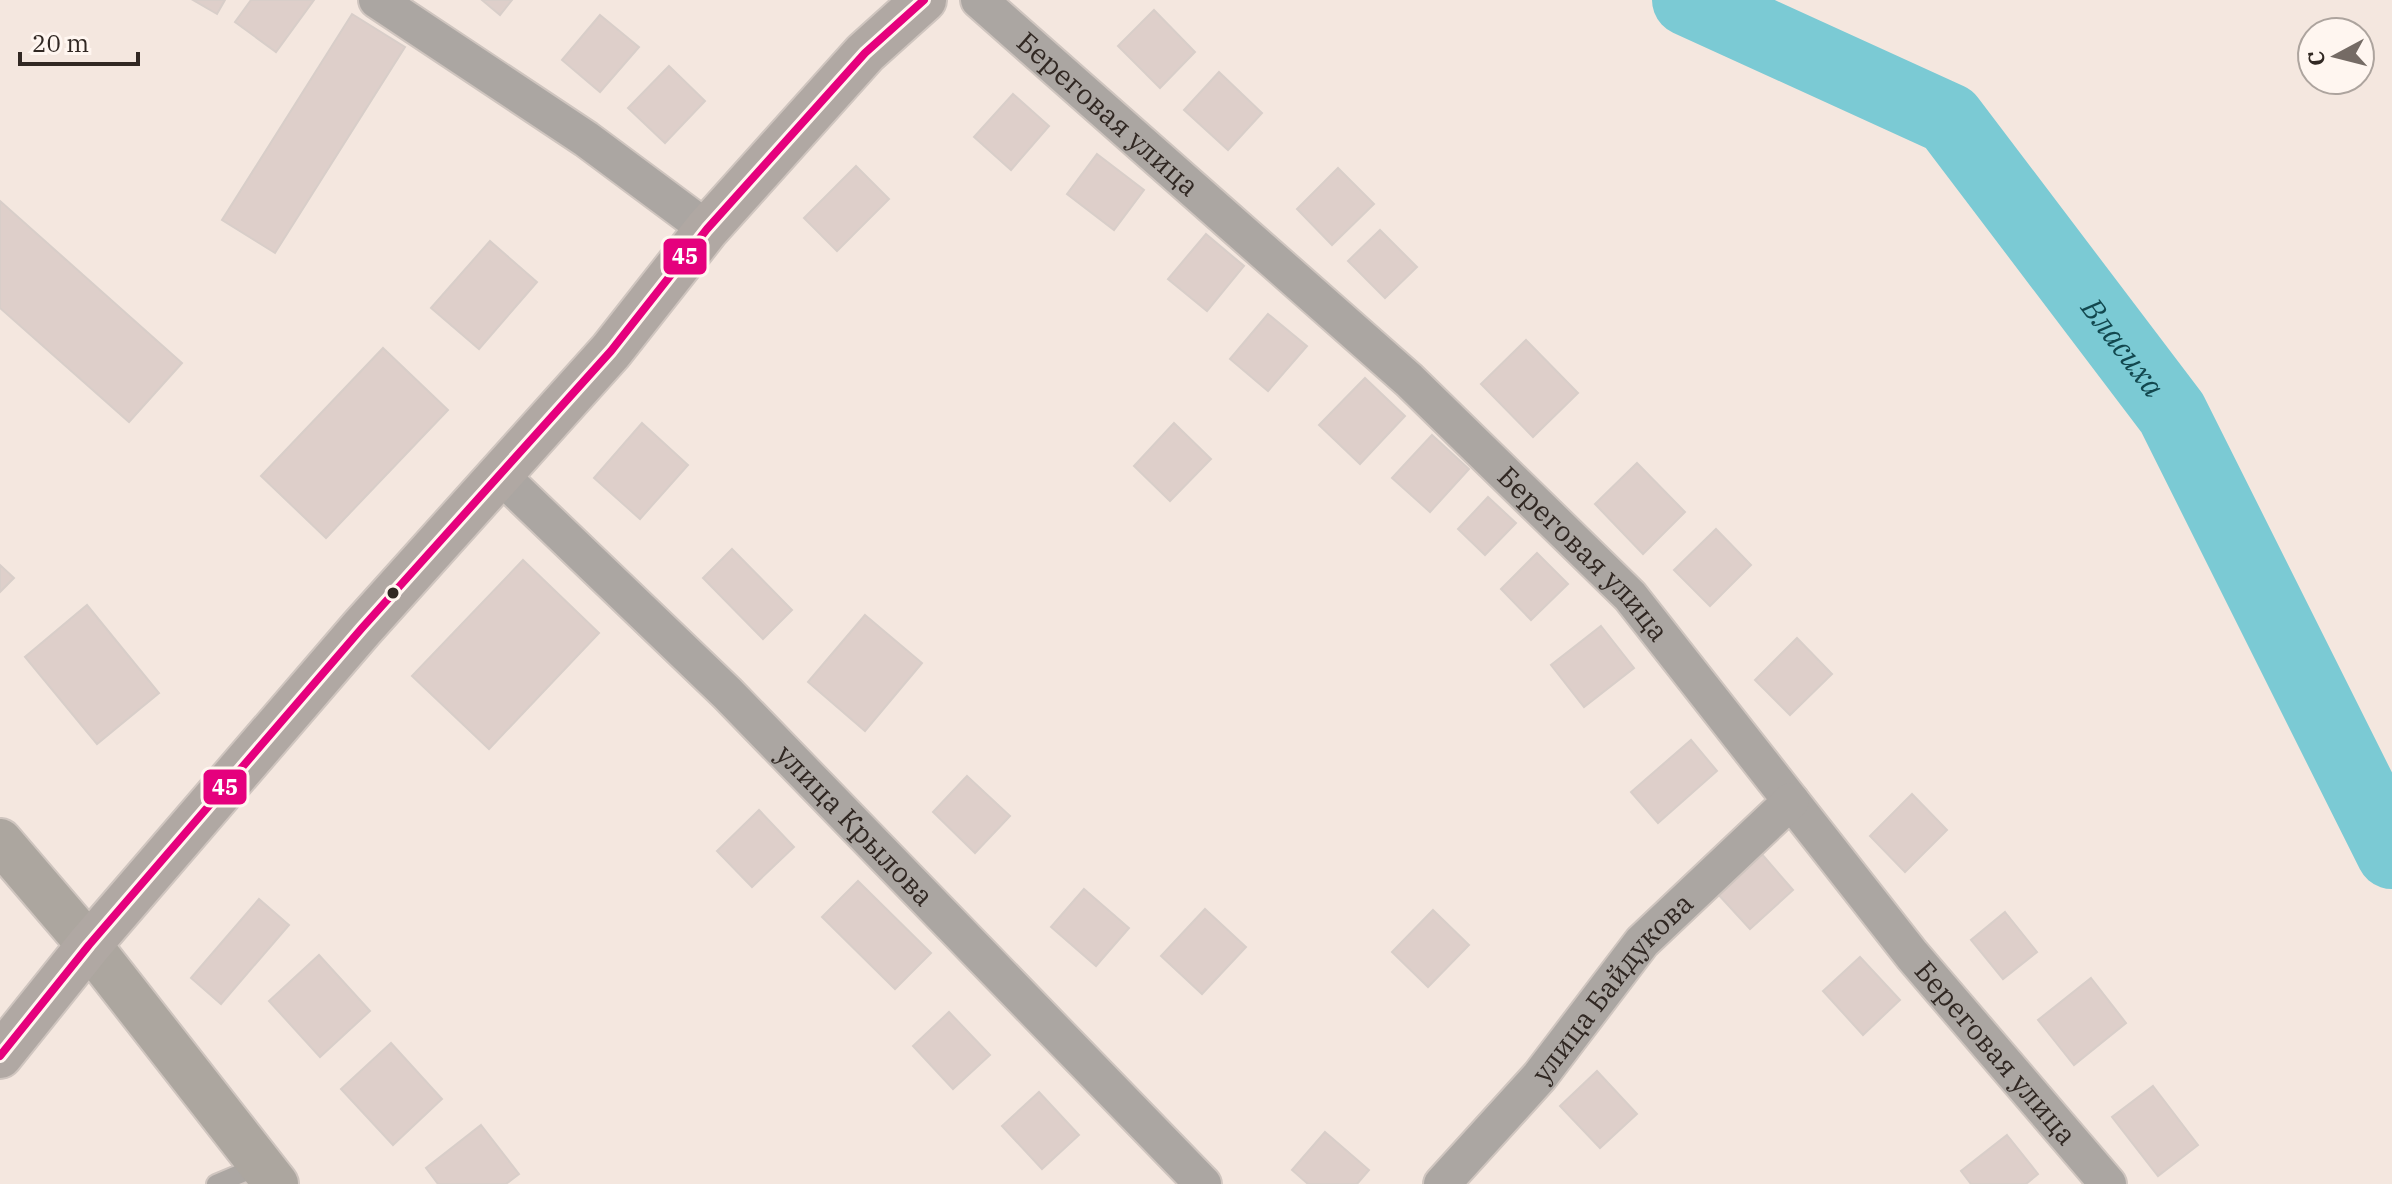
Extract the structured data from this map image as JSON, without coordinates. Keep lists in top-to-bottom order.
{
  "streets": {
    "street": ["Береговая улица", "улица Крылова", "улица Байдукова"]
  },
  "crossings": [
    ["Береговая улица", "улица Байдукова"]
  ],
  "water": ["Власиха"],
  "lines": ["transit line 45"],
  "scale_bar": "20 m",
  "north": "left"
}
